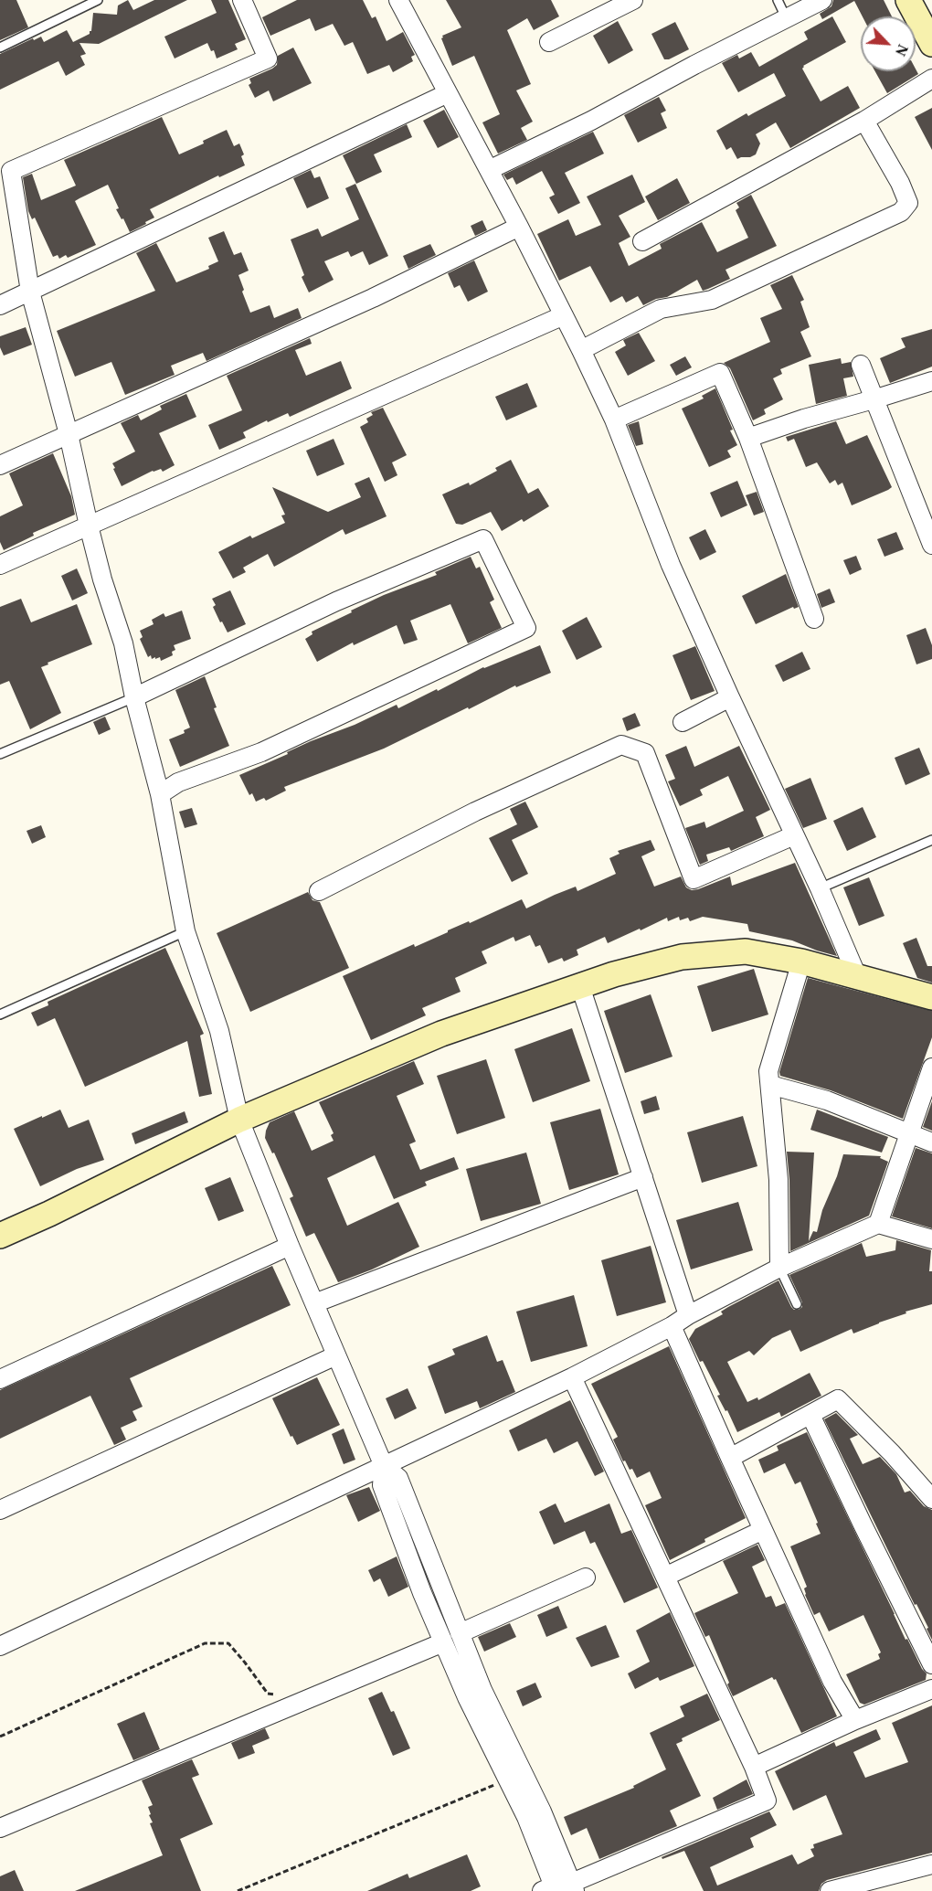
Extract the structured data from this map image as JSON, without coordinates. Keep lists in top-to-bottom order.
{
  "north": "bottom right"
}
